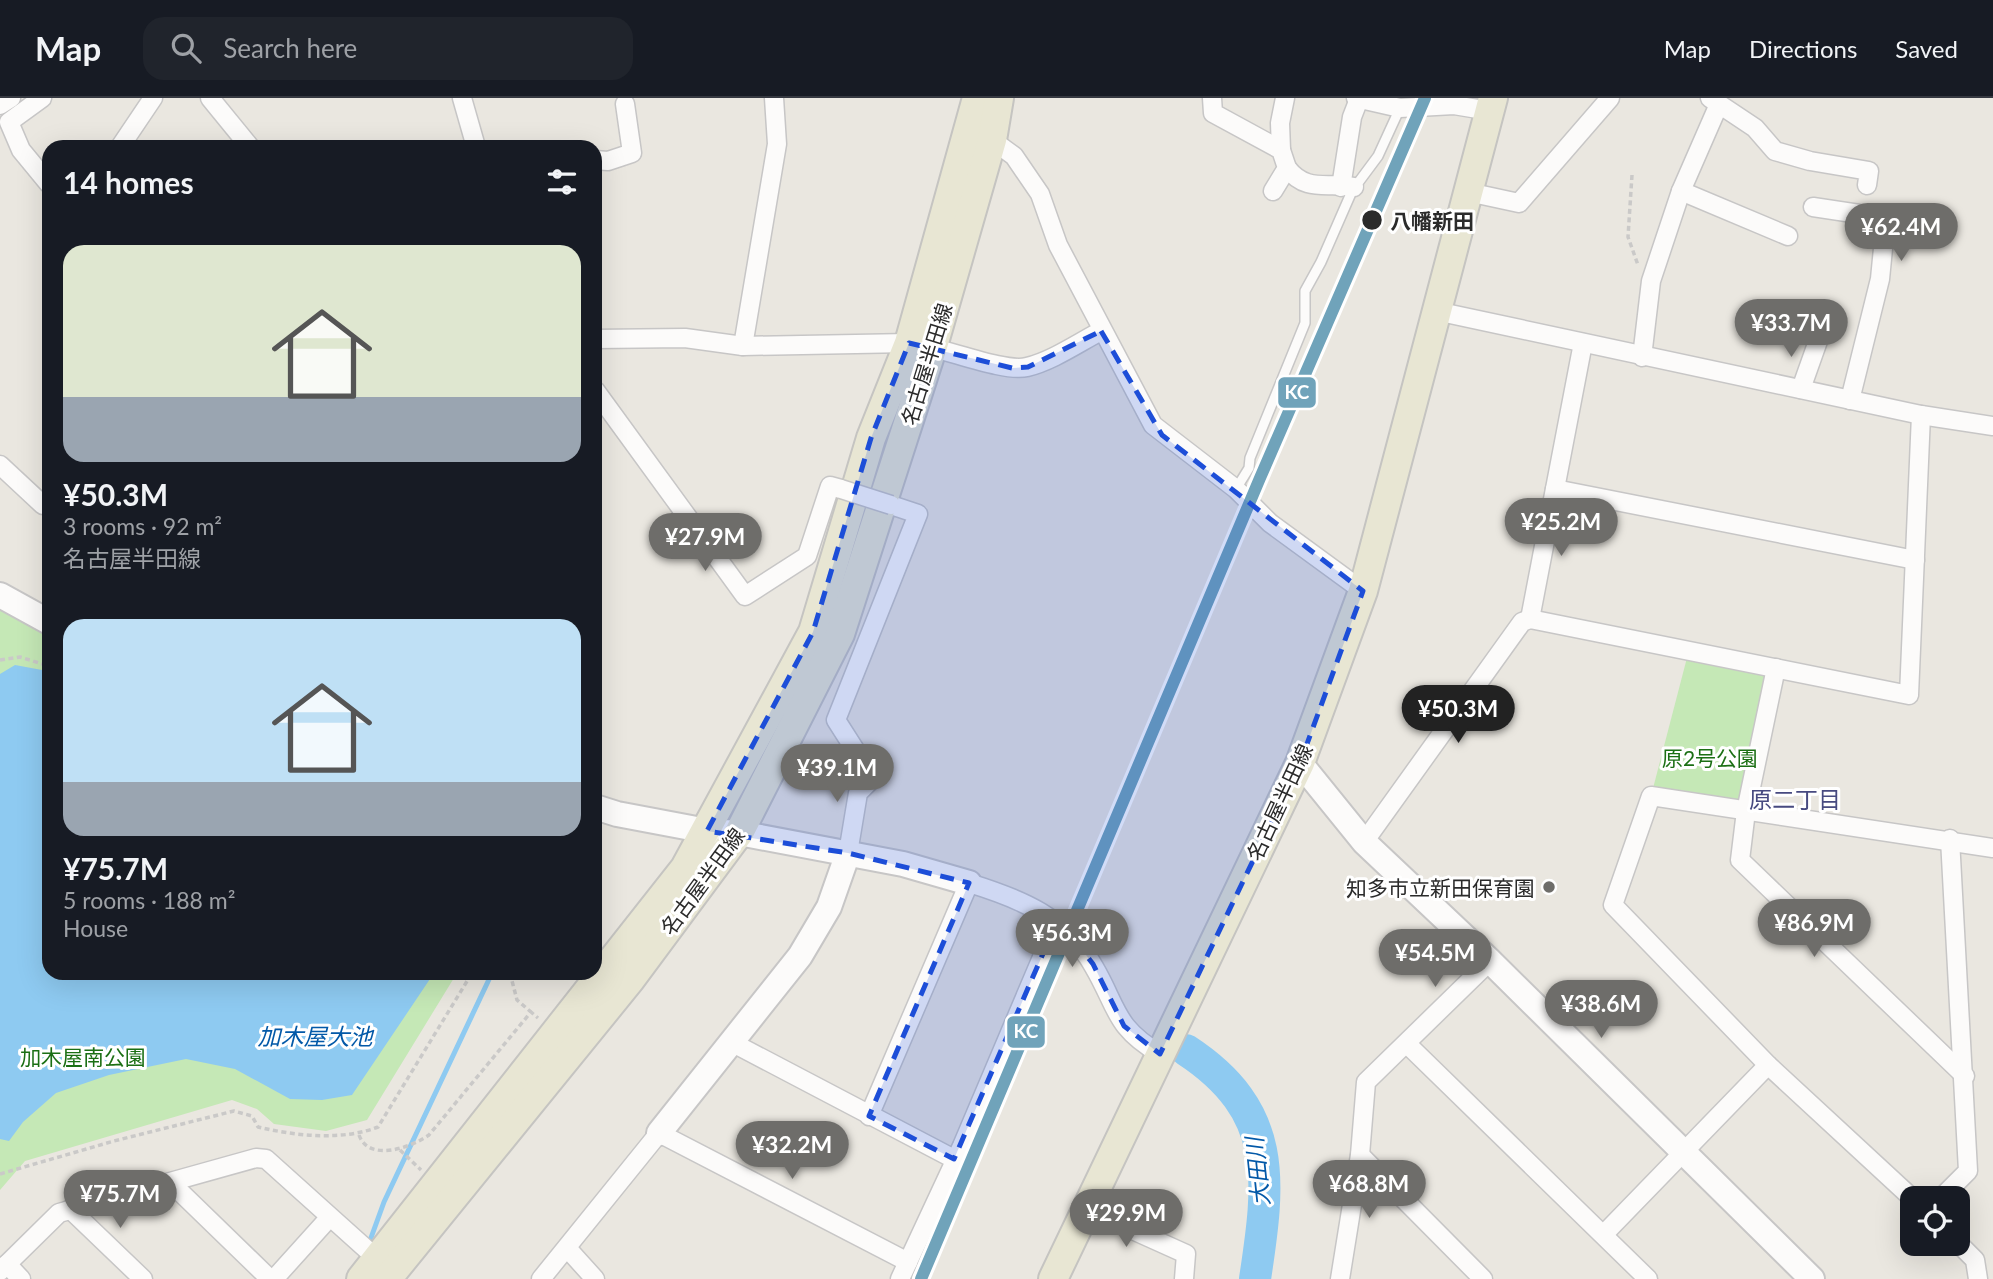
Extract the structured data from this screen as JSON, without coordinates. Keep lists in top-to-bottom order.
{
  "streets": {
    "main road": ["名古屋半田線"]
  },
  "districts": ["原二丁目"],
  "water": ["加木屋大池", "大田川"],
  "parks": ["原2号公園", "加木屋南公園"],
  "places": ["八幡新田", "知多市立新田保育園"],
  "lines": ["transit line KC"],
  "page": {
    "header": "Map",
    "search": "Search here",
    "nav": ["Map", "Directions", "Saved"],
    "heading": "14 homes",
    "price": [
      "¥62.4M",
      "¥33.7M",
      "¥25.2M",
      "¥27.9M",
      "¥50.3M",
      "¥39.1M",
      "¥86.9M",
      "¥56.3M",
      "¥54.5M",
      "¥38.6M",
      "¥32.2M",
      "¥68.8M",
      "¥75.7M",
      "¥29.9M"
    ],
    "list": [
      {
        "name": "¥50.3M",
        "note": "3 rooms · 92 m² · 名古屋半田線"
      },
      {
        "name": "¥75.7M",
        "note": "5 rooms · 188 m² · House"
      }
    ]
  }
}
